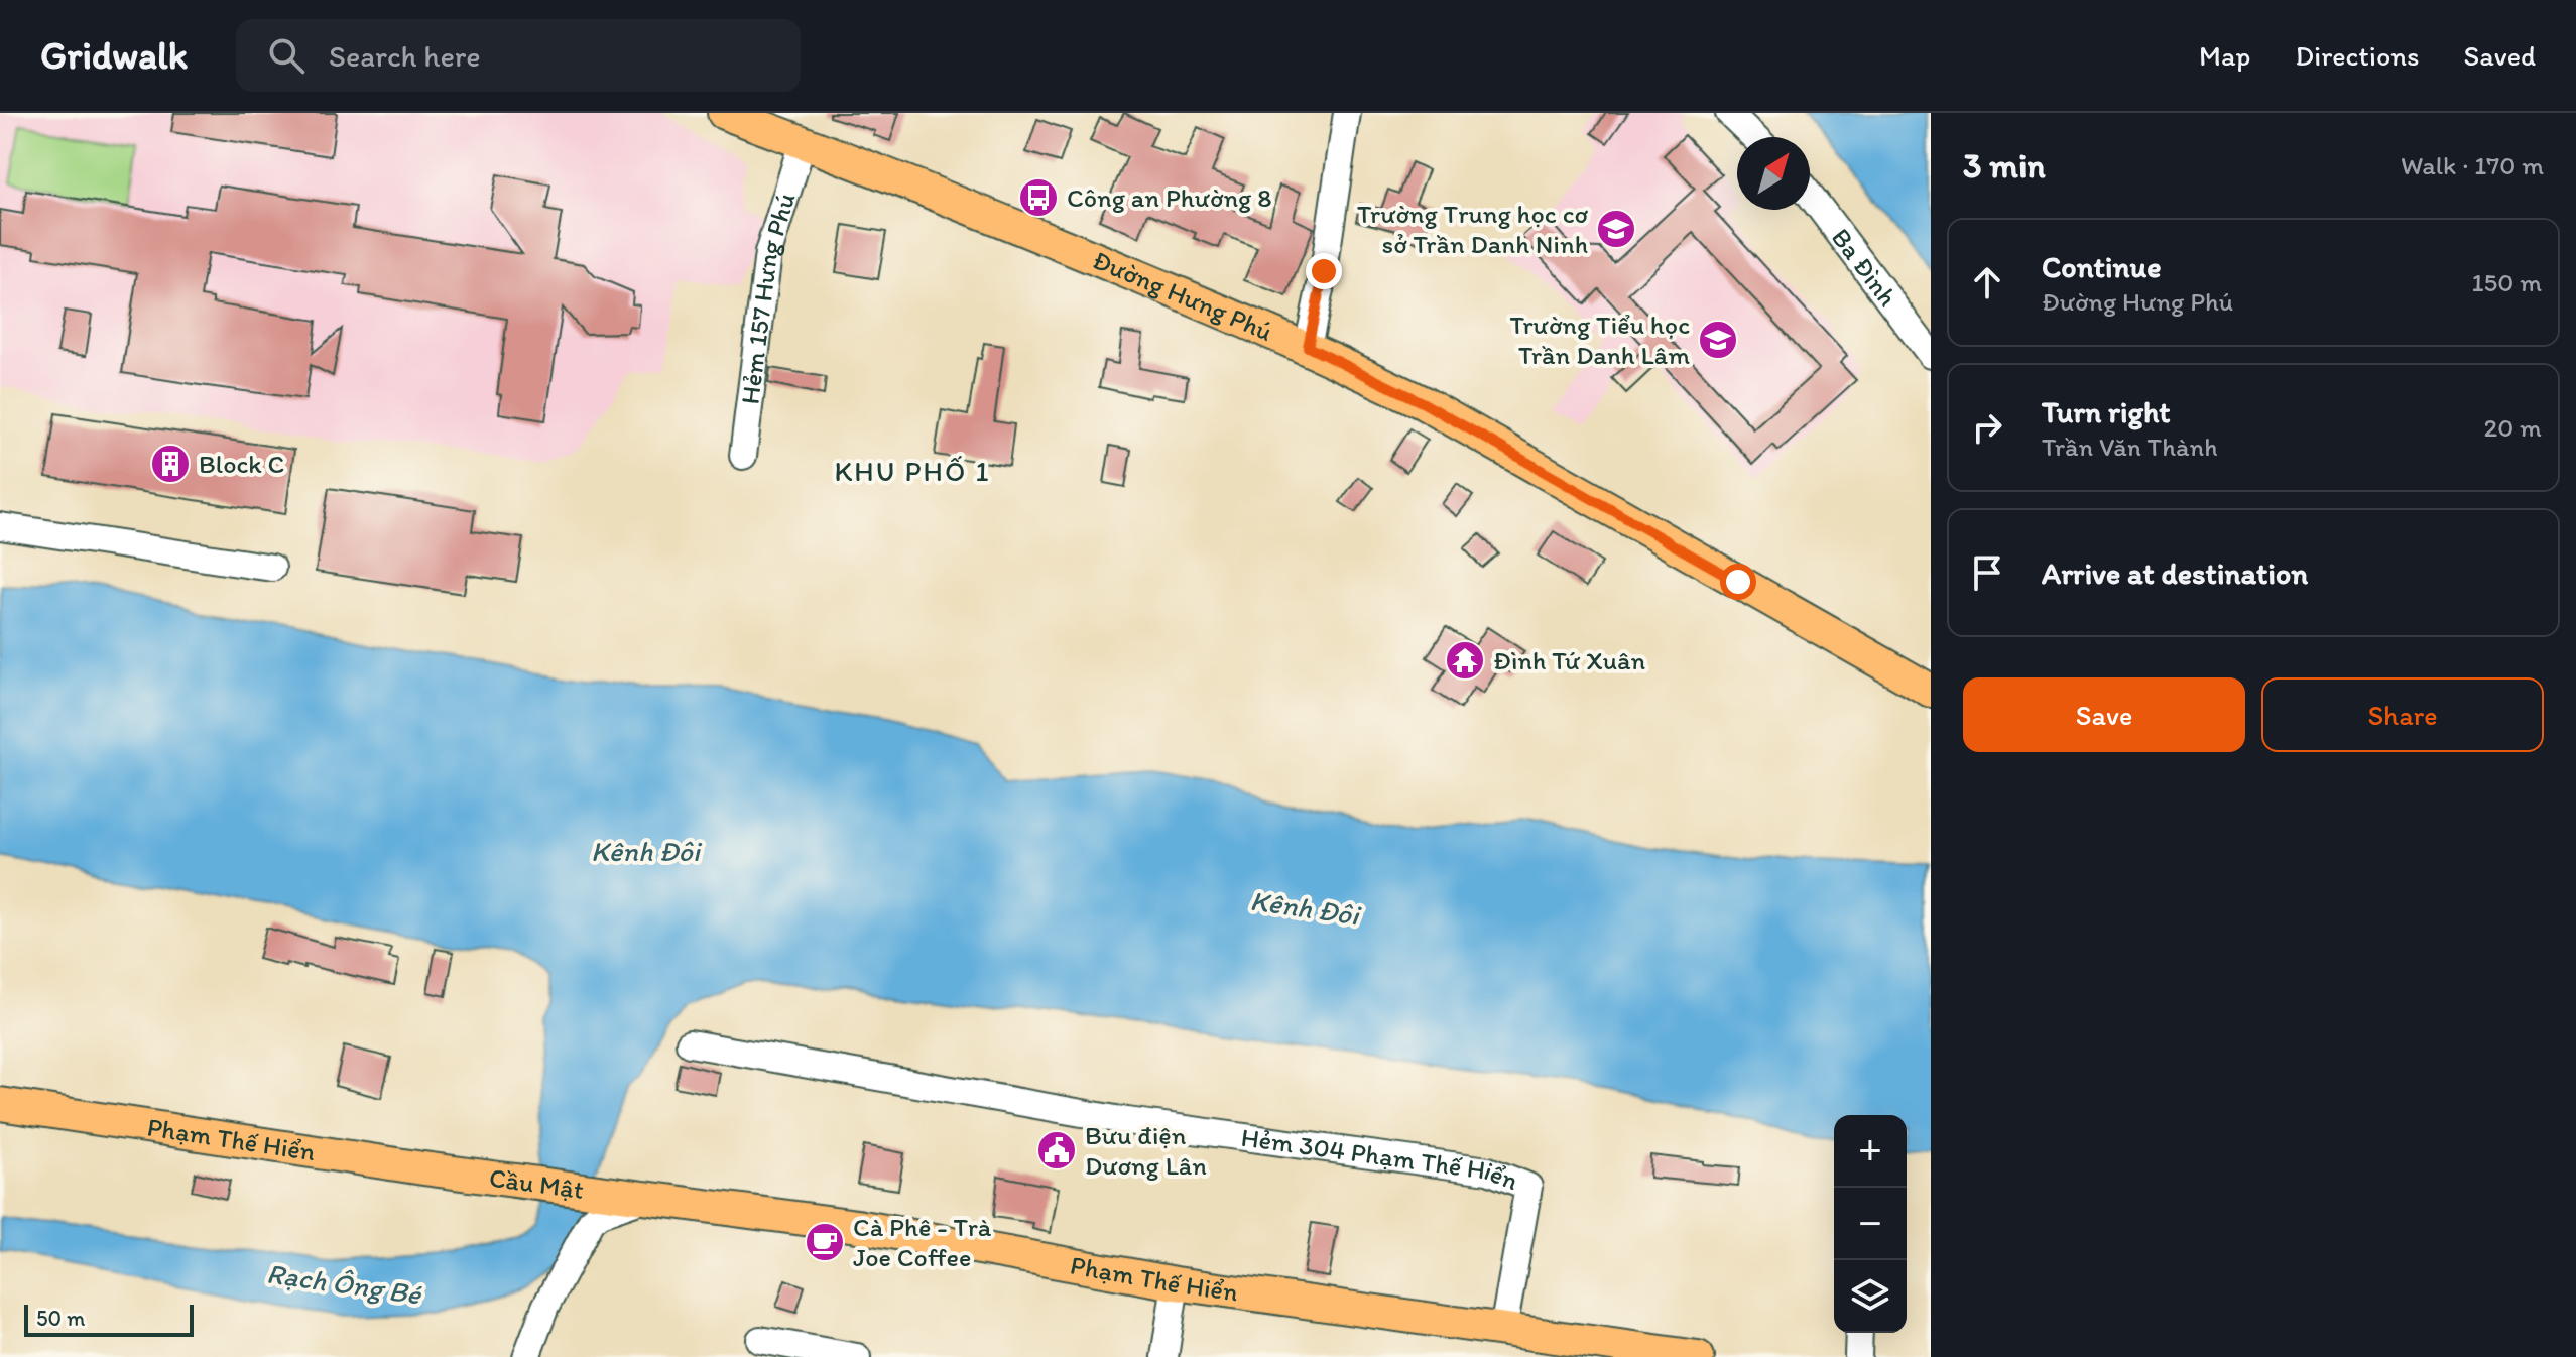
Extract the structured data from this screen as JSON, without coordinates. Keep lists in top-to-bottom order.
{
  "streets": {
    "main road": ["Đường Hưng Phú", "Phạm Thế Hiển", "Cầu Mật"],
    "street": ["Ba Đình", "Hẻm 157 Hưng Phú", "Hẻm 304 Phạm Thế Hiển"]
  },
  "crossings": [
    ["Đường Hưng Phú", "Hẻm 157 Hưng Phú"],
    ["Phạm Thế Hiển", "Hẻm 304 Phạm Thế Hiển"],
    ["Phạm Thế Hiển", "Cầu Mật"]
  ],
  "districts": ["KHU PHỐ 1"],
  "water": ["Kênh Đôi", "Rạch Ông Bé"],
  "places": {
    "bus stop": ["Công an Phường 8"],
    "school or university": ["Trường Trung học cơ sở Trần Danh Ninh", "Trường Tiểu học Trần Danh Lâm"],
    "building": ["Block C"],
    "temple": ["Đình Tứ Xuân"],
    "public building": ["Bưu điện Dương Lân"],
    "cafe": ["Cà Phê - Trà Joe Coffee"]
  },
  "scale_bar": "50 m",
  "north": "top right",
  "page": {
    "header": "Gridwalk",
    "search": "Search here",
    "nav": ["Map", "Directions", "Saved"],
    "heading": ["3 min", "Walk · 170 m"],
    "list": [
      ["Continue", "Đường Hưng Phú", "150 m"],
      ["Turn right", "Trần Văn Thành", "20 m"],
      "Arrive at destination"
    ],
    "buttons": ["Save", "Share"],
    "map_buttons": ["+", "−"],
    "scale": "50 m"
  }
}
